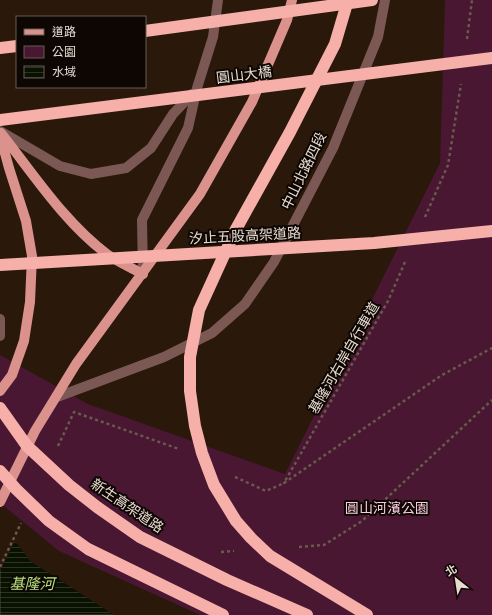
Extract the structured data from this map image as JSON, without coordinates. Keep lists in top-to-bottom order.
{
  "streets": {
    "highway": ["圓山大橋", "汐止五股高架道路", "新生高架道路"],
    "lane": ["中山北路四段"],
    "path": ["基隆河右岸自行車道"]
  },
  "water": ["基隆河"],
  "parks": ["圓山河濱公園"],
  "legend": ["道路", "公園", "水域"],
  "north": "top left"
}
